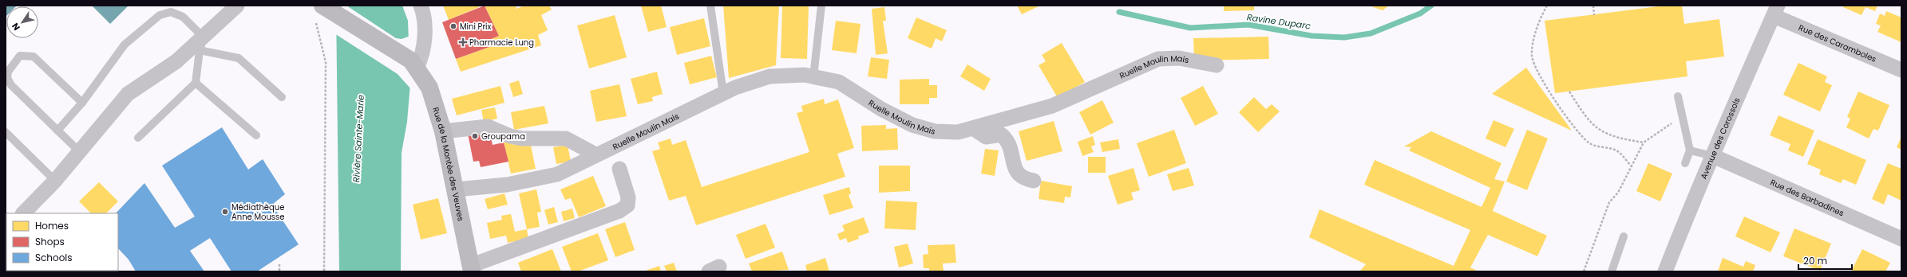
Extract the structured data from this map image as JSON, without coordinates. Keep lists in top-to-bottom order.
{
  "streets": {
    "main road": ["Rue de la Montée des Veuves"],
    "street": [
      "Rue des Caramboles",
      "Ruelle Moulin Mais",
      "Avenue des Corossols",
      "Rue des Barbadines"
    ]
  },
  "crossings": [
    ["Rue des Caramboles", "Avenue des Corossols"],
    ["Ruelle Moulin Mais", "Rue de la Montée des Veuves"],
    ["Avenue des Corossols", "Rue des Barbadines"]
  ],
  "water": ["Ravine Duparc", "Rivière Sainte-Marie"],
  "places": {
    "other": ["Mini Prix", "Groupama", "Médiathèque Anne Mousse"],
    "health": ["Pharmacie Lung"]
  },
  "legend": ["Homes", "Shops", "Schools"],
  "scale_bar": "20 m",
  "north": "bottom left"
}
